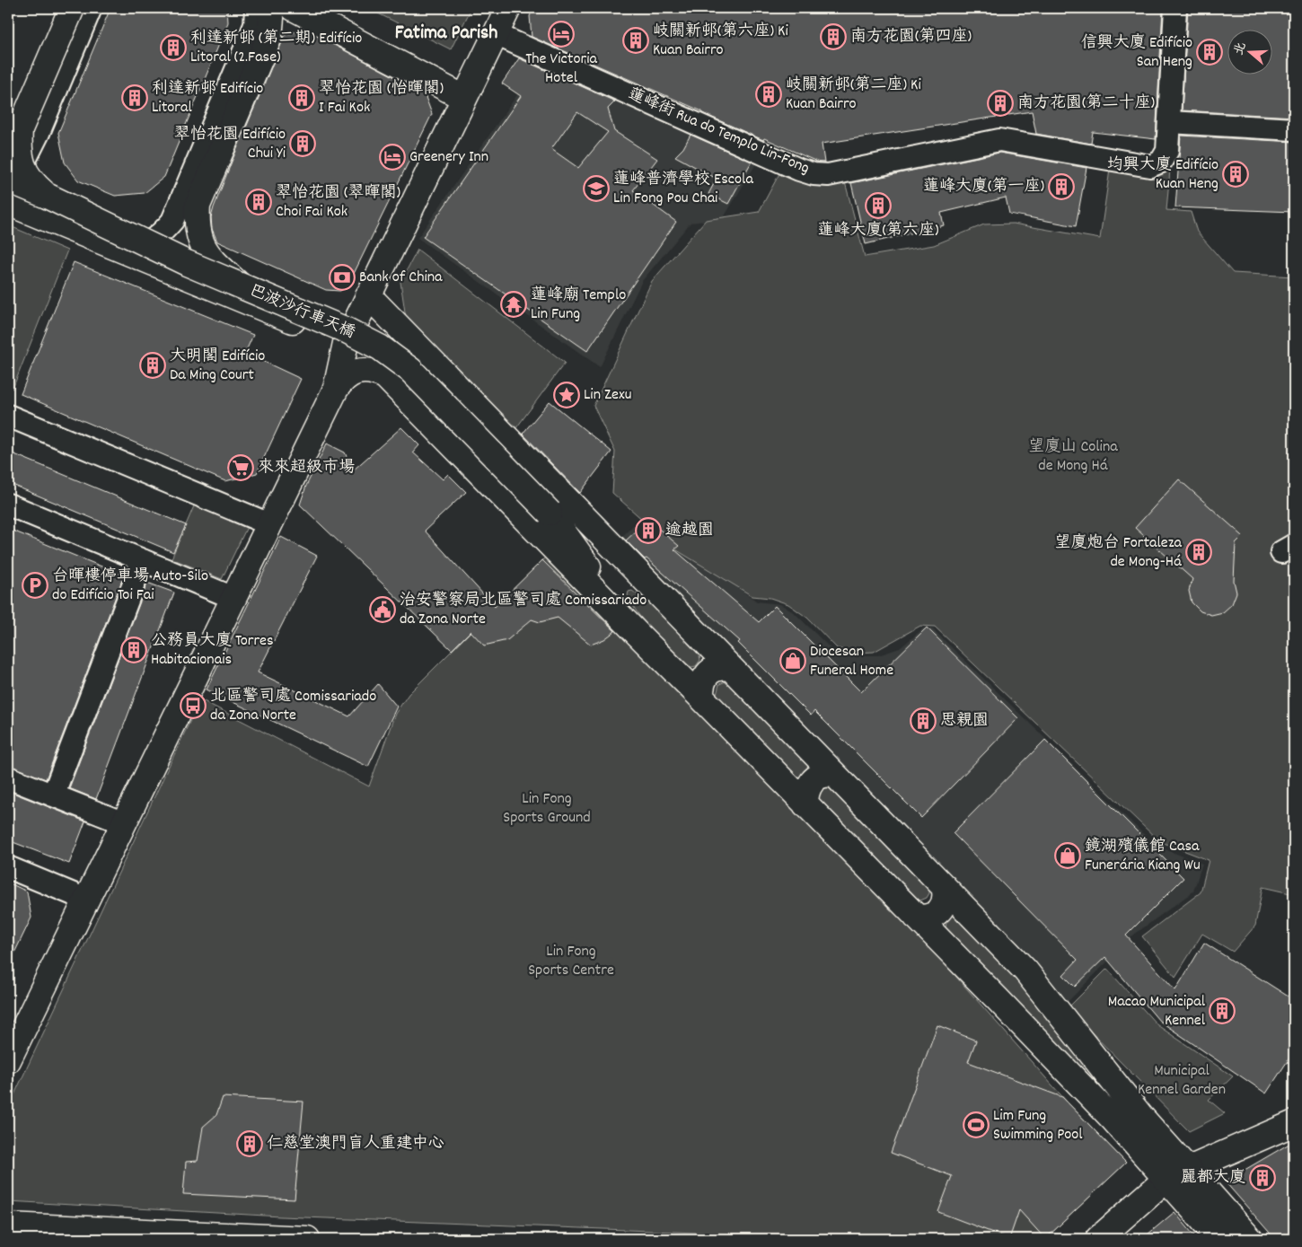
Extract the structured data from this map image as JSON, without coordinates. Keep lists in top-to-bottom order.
{
  "streets": {
    "main road": ["巴波沙行車天橋"],
    "street": ["蓮峰街 Rua do Templo Lin-Fong"]
  },
  "districts": ["Fatima Parish"],
  "parks": [
    "望廈山 Colina de Mong Há",
    "Lin Fong Sports Ground",
    "Lin Fong Sports Centre",
    "Municipal Kennel Garden"
  ],
  "places": {
    "hotel": ["The Victoria Hotel", "Greenery Inn"],
    "building": [
      "南方花園(第四座)",
      "岐關新邨(第六座) Ki Kuan Bairro",
      "利達新邨 (第二期) Edifício Litoral (2.Fase)",
      "信興大廈 Edifício San Heng",
      "岐關新邨(第二座) Ki Kuan Bairro",
      "利達新邨 Edifício Litoral",
      "翠怡花園 (怡暉閣) I Fai Kok",
      "南方花園(第二十座)",
      "翠怡花園 Edifício Chui Yi",
      "均興大廈 Edifício Kuan Heng",
      "蓮峰大廈(第一座)",
      "翠怡花園 (翠暉閣) Choi Fai Kok",
      "蓮峰大廈(第六座)",
      "大明閣 Edifício Da Ming Court",
      "逾越園",
      "望廈炮台 Fortaleza de Mong-Há",
      "公務員大廈 Torres Habitacionais",
      "思親園",
      "Macao Municipal Kennel",
      "仁慈堂澳門盲人重建中心",
      "麗都大廈"
    ],
    "school or university": ["蓮峰普濟學校 Escola Lin Fong Pou Chai"],
    "bank": ["Bank of China"],
    "temple": ["蓮峰廟 Templo Lin Fung"],
    "place": ["Lin Zexu"],
    "supermarket": ["來來超級市場"],
    "parking": ["台暉樓停車場 Auto-Silo do Edifício Toi Fai"],
    "public building": ["治安警察局北區警司處 Comissariado da Zona Norte"],
    "shop": ["Diocesan Funeral Home", "鏡湖殯儀館 Casa Funerária Kiang Wu"],
    "bus stop": ["北區警司處 Comissariado da Zona Norte"],
    "sports": ["Lim Fung Swimming Pool"]
  },
  "north": "left"
}
